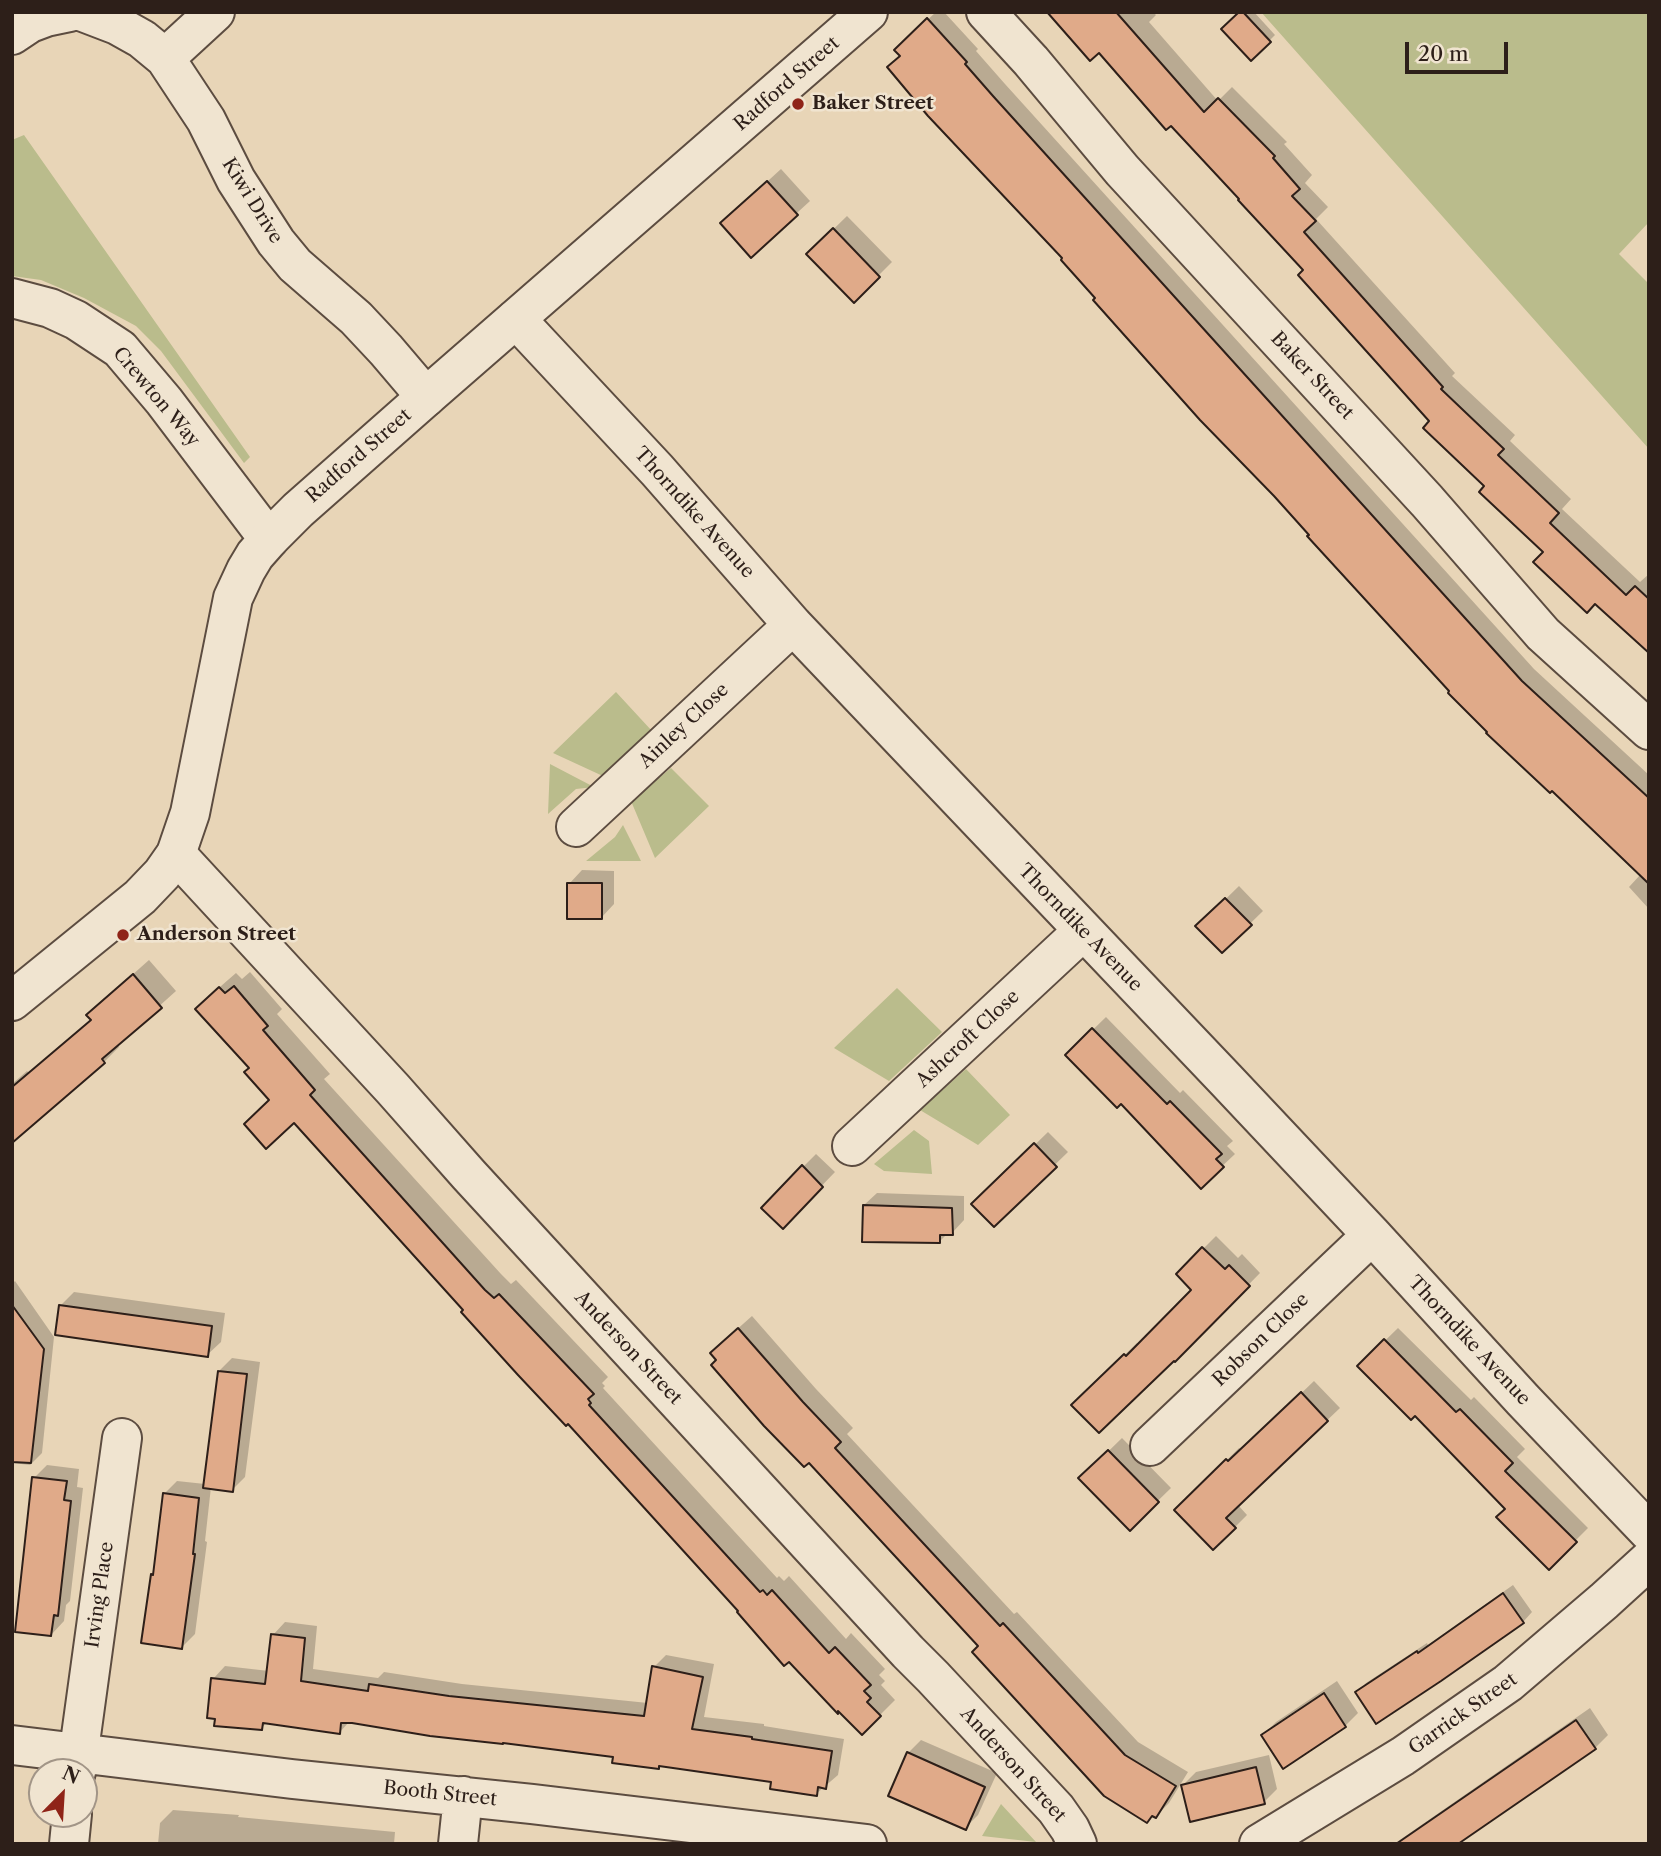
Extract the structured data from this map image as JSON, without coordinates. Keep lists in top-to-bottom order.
{
  "streets": {
    "street": [
      "Radford Street",
      "Kiwi Drive",
      "Baker Street",
      "Crewton Way",
      "Thorndike Avenue",
      "Ainley Close",
      "Ashcroft Close",
      "Robson Close",
      "Anderson Street",
      "Irving Place",
      "Garrick Street",
      "Booth Street"
    ]
  },
  "crossings": [
    ["Radford Street", "Kiwi Drive"],
    ["Radford Street", "Crewton Way"],
    ["Radford Street", "Thorndike Avenue"],
    ["Radford Street", "Anderson Street"],
    ["Thorndike Avenue", "Ainley Close"],
    ["Thorndike Avenue", "Ashcroft Close"],
    ["Thorndike Avenue", "Robson Close"]
  ],
  "places": ["Baker Street", "Anderson Street"],
  "scale_bar": "20 m",
  "north": "top right"
}
